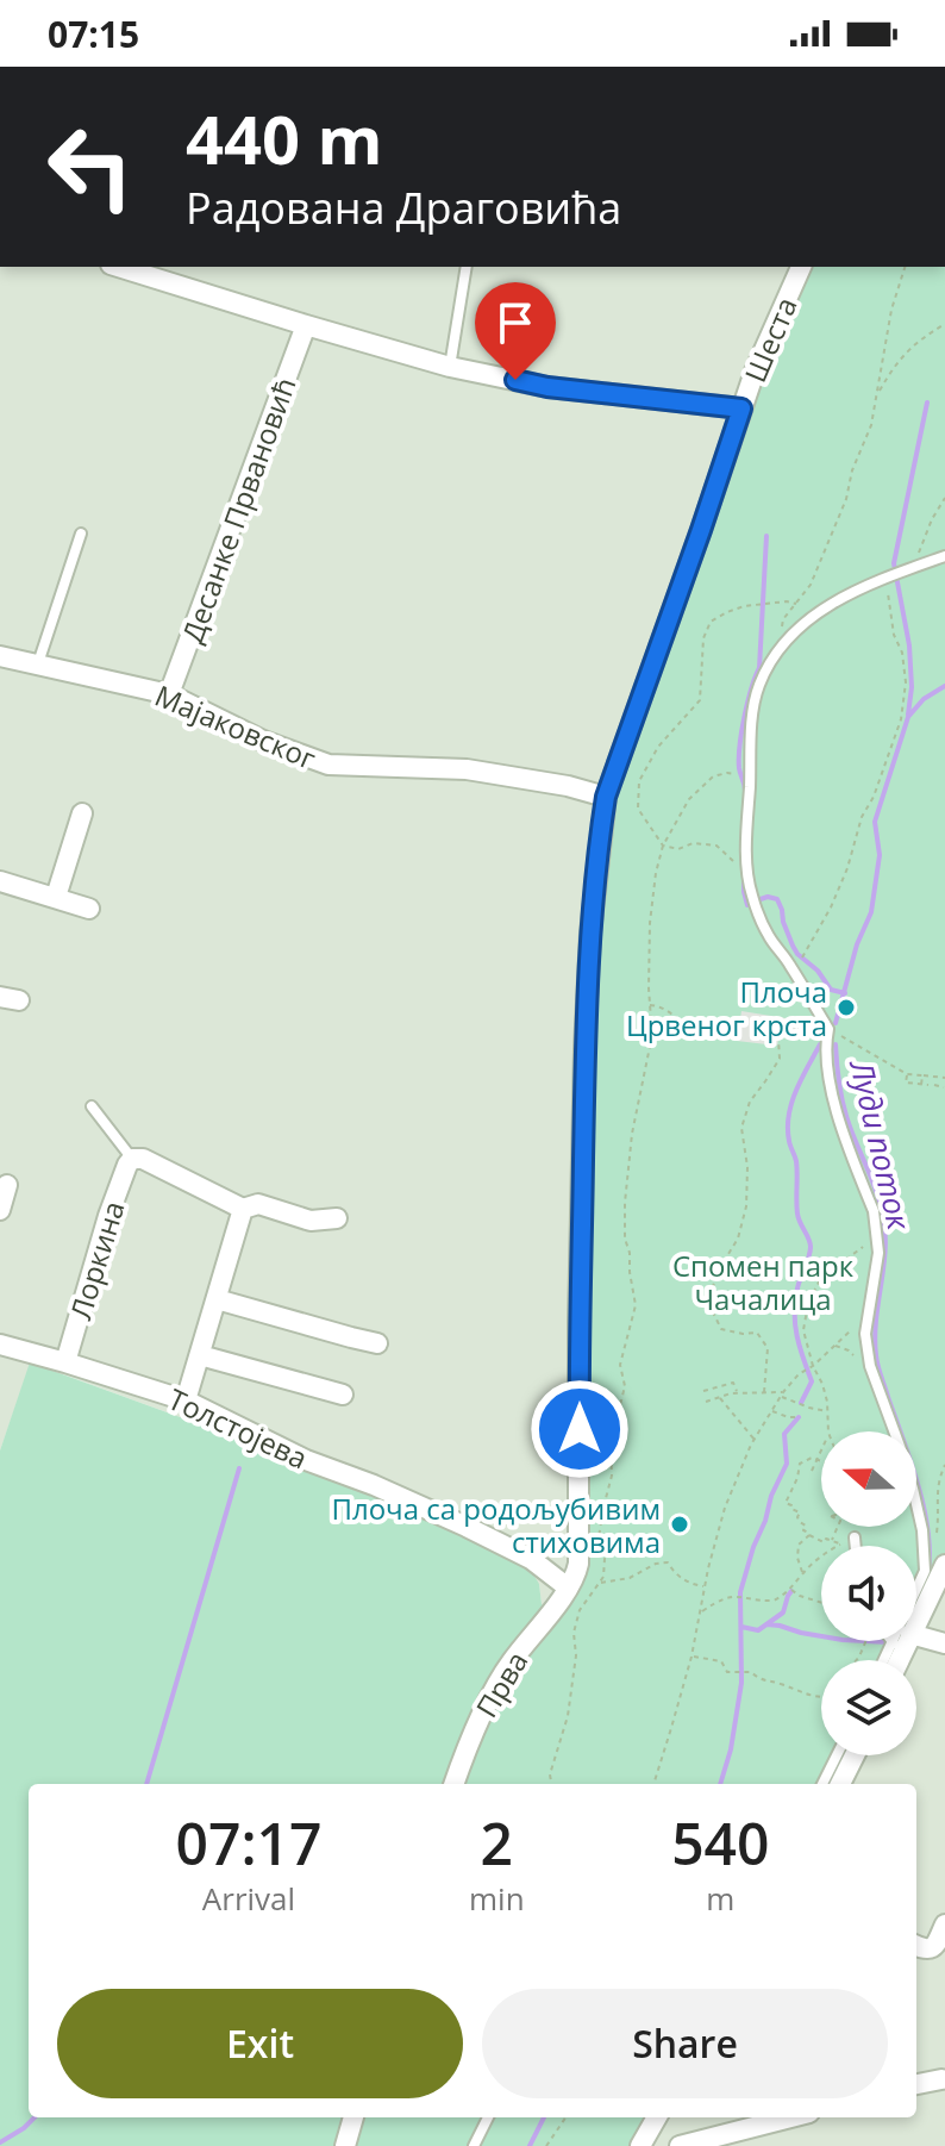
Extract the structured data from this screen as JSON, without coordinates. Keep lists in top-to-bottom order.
{
  "streets": {
    "street": [
      "Шеста",
      "Десанке Првановић",
      "Мајаковског",
      "Лоркина",
      "Толстојева",
      "Прва"
    ]
  },
  "crossings": [
    ["Шеста", "Мајаковског"],
    ["Шеста", "Толстојева"],
    ["Шеста", "Прва"],
    ["Десанке Првановић", "Мајаковског"],
    ["Лоркина", "Толстојева"],
    ["Толстојева", "Прва"]
  ],
  "water": ["Луди поток"],
  "parks": ["Спомен парк Чачалица"],
  "places": ["Плоча Црвеног крста", "Плоча са родољубивим стиховима"],
  "north": "left",
  "page": {
    "status": "07:15",
    "turn": ["440 m", "Радована Драговића"],
    "eta": [
      "07:17",
      "Arrival",
      "2",
      "min",
      "540",
      "m"
    ],
    "buttons": ["Exit", "Share"]
  }
}
